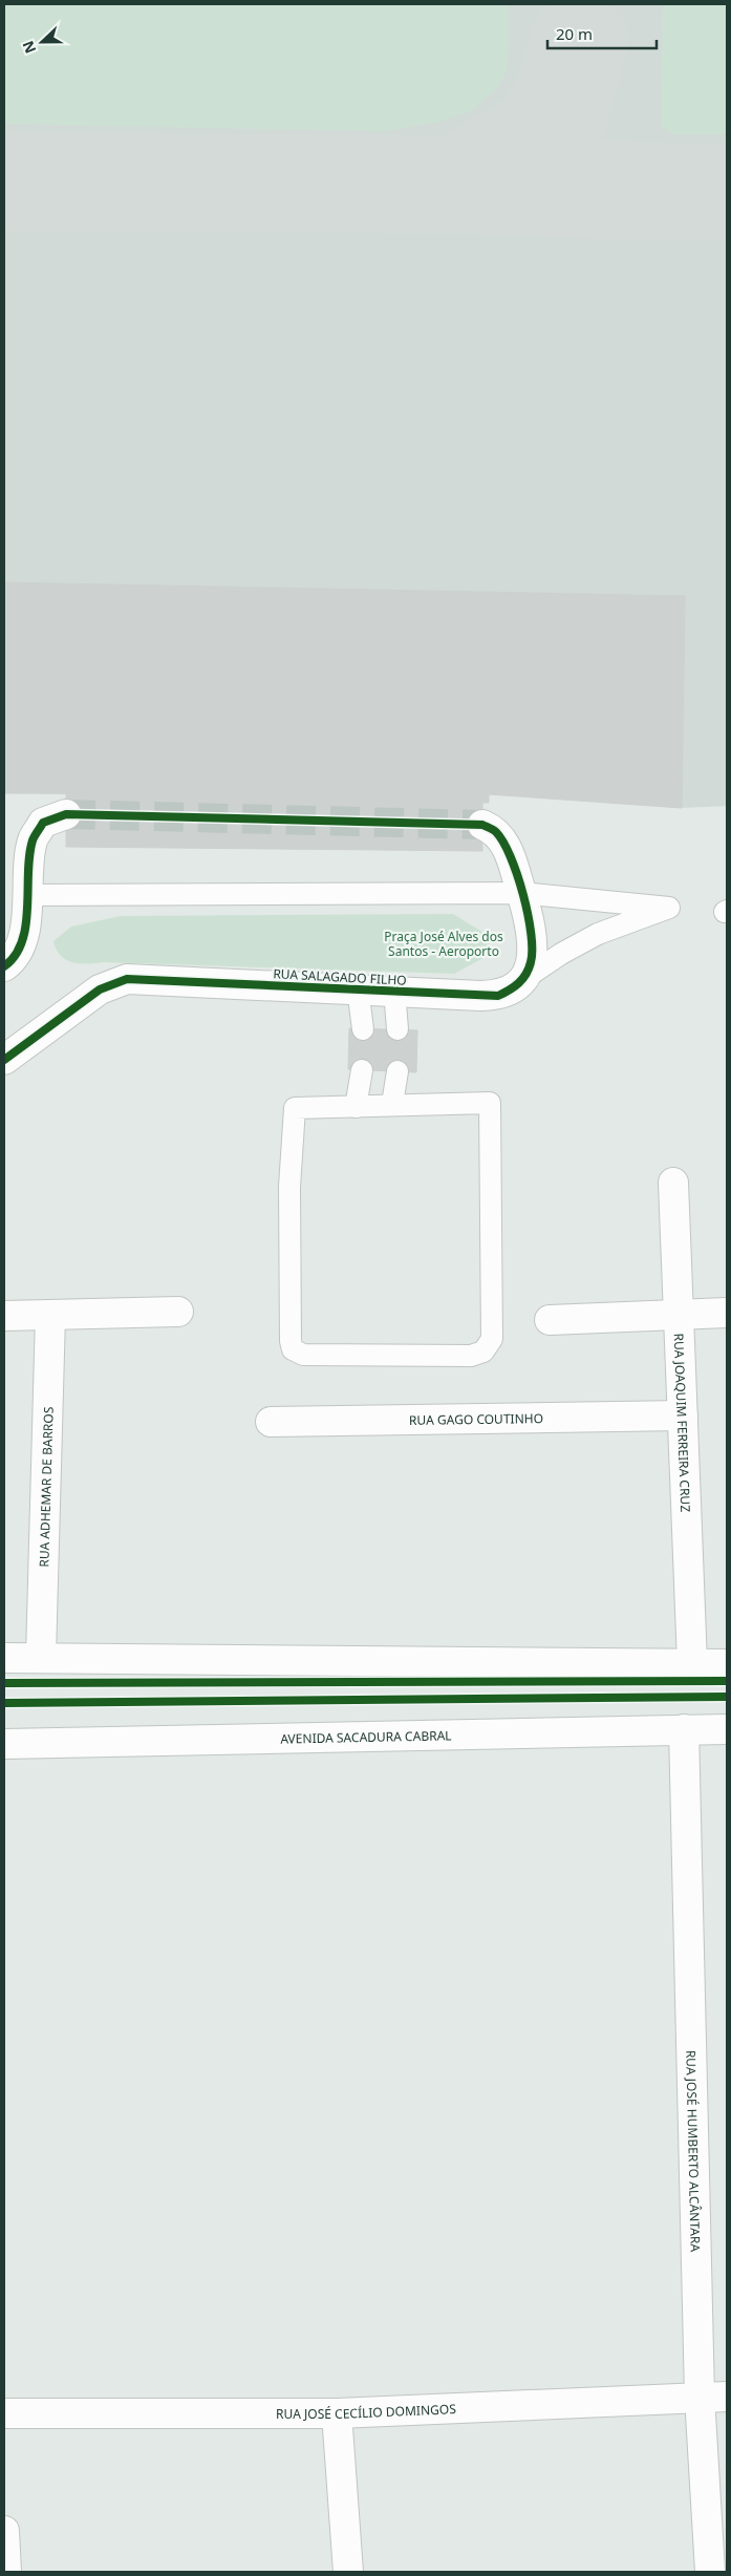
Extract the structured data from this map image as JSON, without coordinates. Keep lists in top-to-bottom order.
{
  "streets": {
    "street": [
      "RUA SALAGADO FILHO",
      "RUA GAGO COUTINHO",
      "RUA JOAQUIM FERREIRA CRUZ",
      "RUA ADHEMAR DE BARROS",
      "AVENIDA SACADURA CABRAL",
      "RUA JOSÉ HUMBERTO ALCÂNTARA",
      "RUA JOSÉ CECÍLIO DOMINGOS"
    ]
  },
  "crossings": [
    ["RUA GAGO COUTINHO", "RUA JOAQUIM FERREIRA CRUZ"],
    ["AVENIDA SACADURA CABRAL", "RUA JOSÉ HUMBERTO ALCÂNTARA"],
    ["RUA JOSÉ HUMBERTO ALCÂNTARA", "RUA JOSÉ CECÍLIO DOMINGOS"]
  ],
  "parks": ["Praça José Alves dos Santos - Aeroporto"],
  "scale_bar": "20 m",
  "north": "left"
}
